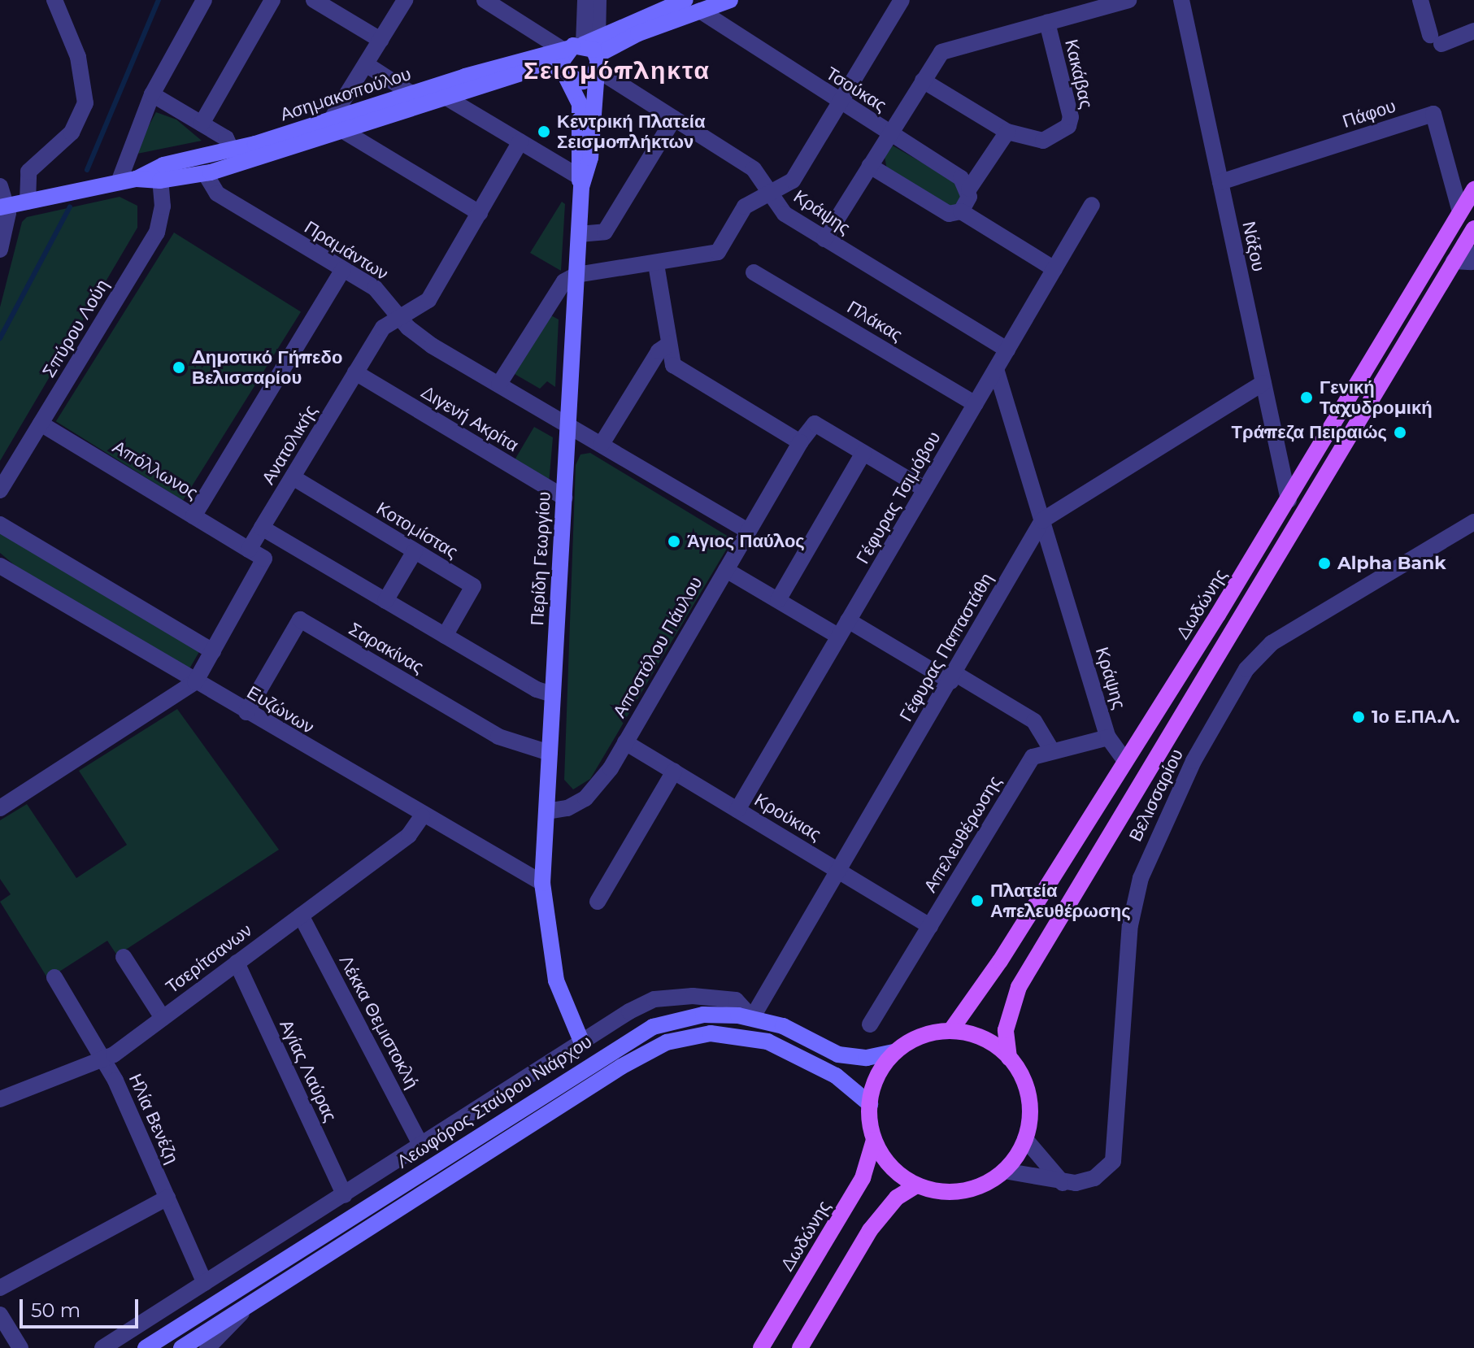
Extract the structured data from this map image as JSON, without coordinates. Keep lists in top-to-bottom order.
{
  "streets": {
    "main road": ["Δωδώνης"],
    "street": [
      "Κακάβας",
      "Τσούκας",
      "Ασημακοπούλου",
      "Πάφου",
      "Κράψης",
      "Νάξου",
      "Πραμάντων",
      "Πλάκας",
      "Σπύρου Λούη",
      "Διγενή Ακρίτα",
      "Ανατολικής",
      "Απόλλωνος",
      "Γέφυρας Τσιμόβου",
      "Κοτομίστας",
      "Περίδη Γεωργίου",
      "Αποστόλου Πάυλου",
      "Γέφυρας Παπαστάθη",
      "Σαρακίνας",
      "Ευζώνων",
      "Βελισσαρίου",
      "Κρούκιας",
      "Απελευθέρωσης",
      "Τσερίτσανων",
      "Λέκκα Θεμιστοκλή",
      "Αγίας Λαύρας",
      "Λεωφόρος Σταύρου Νιάρχου",
      "Ηλία Βενέζη"
    ]
  },
  "crossings": [
    ["Ασημακοπούλου", "Κράψης"],
    ["Ασημακοπούλου", "Πραμάντων"],
    ["Ασημακοπούλου", "Σπύρου Λούη"],
    ["Ασημακοπούλου", "Περίδη Γεωργίου"],
    ["Πάφου", "Νάξου"],
    ["Πάφου", "Δωδώνης"],
    ["Κράψης", "Γέφυρας Τσιμόβου"],
    ["Κράψης", "Περίδη Γεωργίου"],
    ["Κράψης", "Γέφυρας Παπαστάθη"],
    ["Κράψης", "Απελευθέρωσης"],
    ["Νάξου", "Δωδώνης"],
    ["Νάξου", "Γέφυρας Παπαστάθη"],
    ["Πραμάντων", "Ανατολικής"],
    ["Πραμάντων", "Περίδη Γεωργίου"],
    ["Πραμάντων", "Αποστόλου Πάυλου"],
    ["Πλάκας", "Γέφυρας Τσιμόβου"],
    ["Σπύρου Λούη", "Απόλλωνος"],
    ["Διγενή Ακρίτα", "Ανατολικής"],
    ["Διγενή Ακρίτα", "Περίδη Γεωργίου"],
    ["Ανατολικής", "Απόλλωνος"],
    ["Ανατολικής", "Κοτομίστας"],
    ["Γέφυρας Τσιμόβου", "Κρούκιας"],
    ["Περίδη Γεωργίου", "Αποστόλου Πάυλου"],
    ["Περίδη Γεωργίου", "Σαρακίνας"],
    ["Περίδη Γεωργίου", "Ευζώνων"],
    ["Δωδώνης", "Βελισσαρίου"],
    ["Δωδώνης", "Λεωφόρος Σταύρου Νιάρχου"],
    ["Αποστόλου Πάυλου", "Κρούκιας"],
    ["Γέφυρας Παπαστάθη", "Κρούκιας"],
    ["Γέφυρας Παπαστάθη", "Λεωφόρος Σταύρου Νιάρχου"],
    ["Σαρακίνας", "Ευζώνων"],
    ["Ευζώνων", "Τσερίτσανων"],
    ["Βελισσαρίου", "Λεωφόρος Σταύρου Νιάρχου"],
    ["Κρούκιας", "Απελευθέρωσης"],
    ["Τσερίτσανων", "Λέκκα Θεμιστοκλή"],
    ["Τσερίτσανων", "Αγίας Λαύρας"],
    ["Τσερίτσανων", "Ηλία Βενέζη"]
  ],
  "districts": ["Σεισμόπληκτα"],
  "places": [
    "Κεντρική Πλατεία Σεισμοπλήκτων",
    "Δημοτικό Γήπεδο Βελισσαρίου",
    "Γενική Ταχυδρομική",
    "Τράπεζα Πειραιώς",
    "Άγιος Παύλος",
    "Alpha Bank",
    "1ο Ε.ΠΑ.Λ.",
    "Πλατεία Απελευθέρωσης"
  ],
  "scale_bar": "50 m"
}
